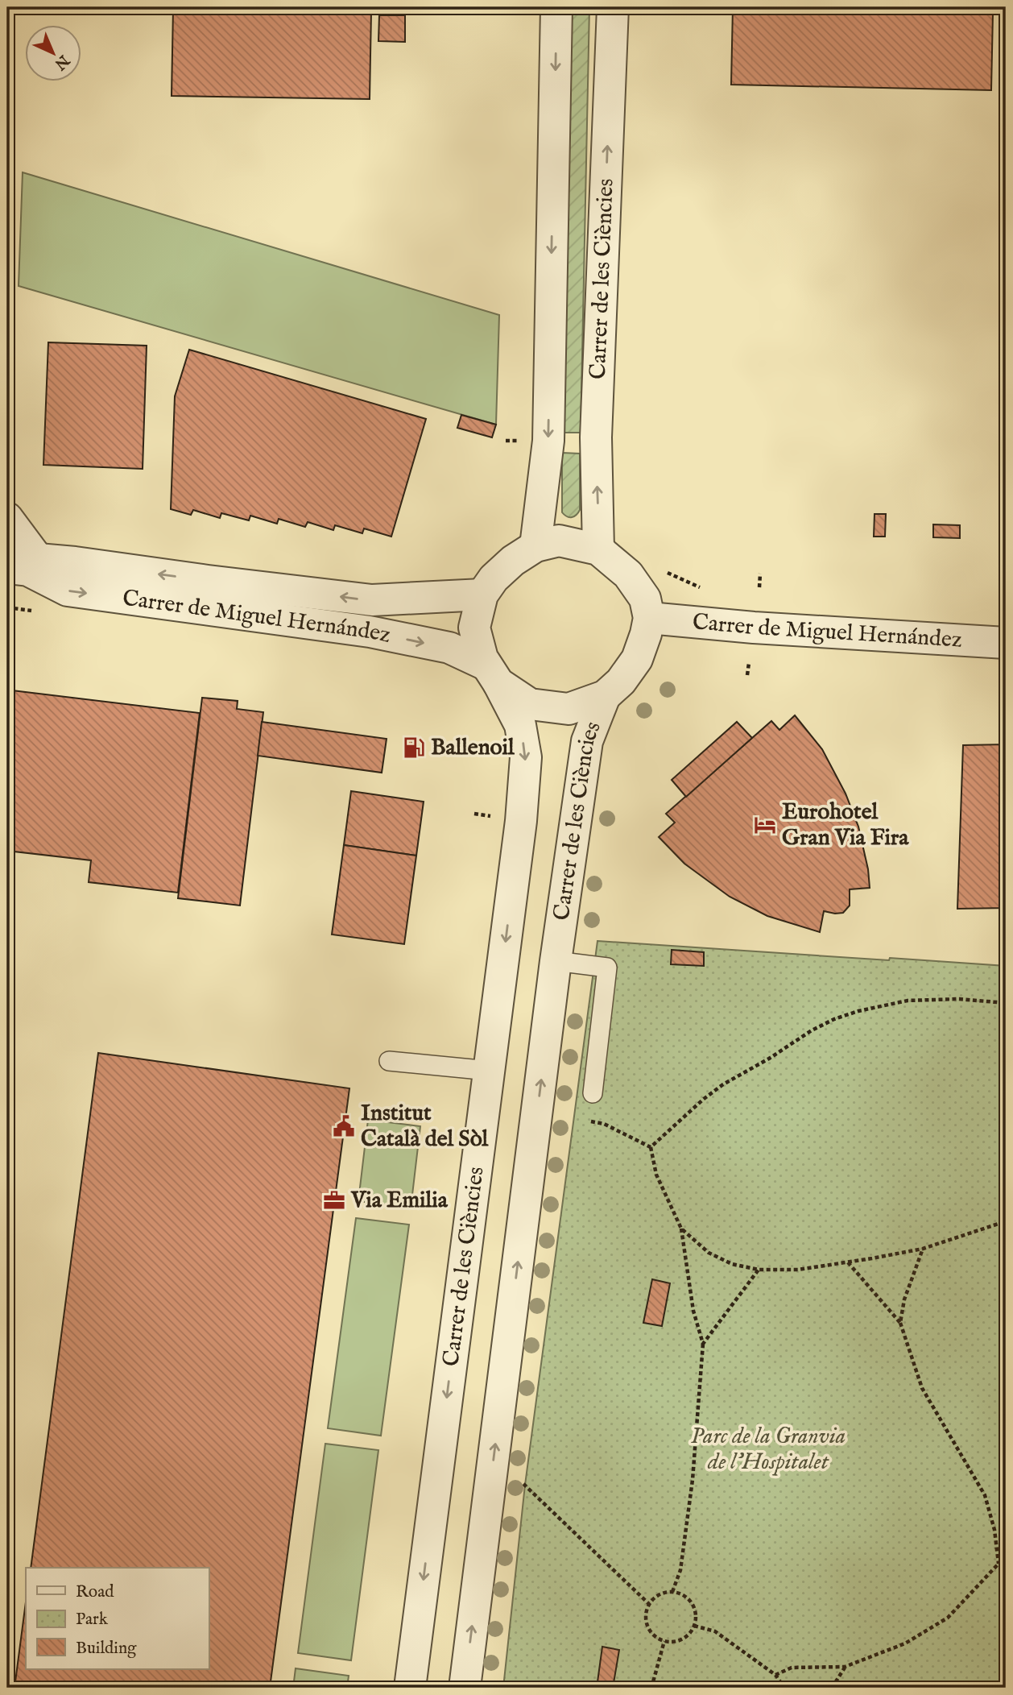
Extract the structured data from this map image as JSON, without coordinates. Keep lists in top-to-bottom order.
{
  "streets": {
    "street": ["Carrer de les Ciències", "Carrer de Miguel Hernández"]
  },
  "crossings": [
    ["Carrer de les Ciències", "Carrer de Miguel Hernández"]
  ],
  "parks": ["Parc de la Granvia de l'Hospitalet"],
  "places": {
    "fuel station": ["Ballenoil"],
    "hotel": ["Eurohotel Gran Via Fira"],
    "public building": ["Institut Català del Sòl"],
    "office": ["Via Emilia"]
  },
  "legend": ["Road", "Park", "Building"],
  "north": "bottom right"
}
